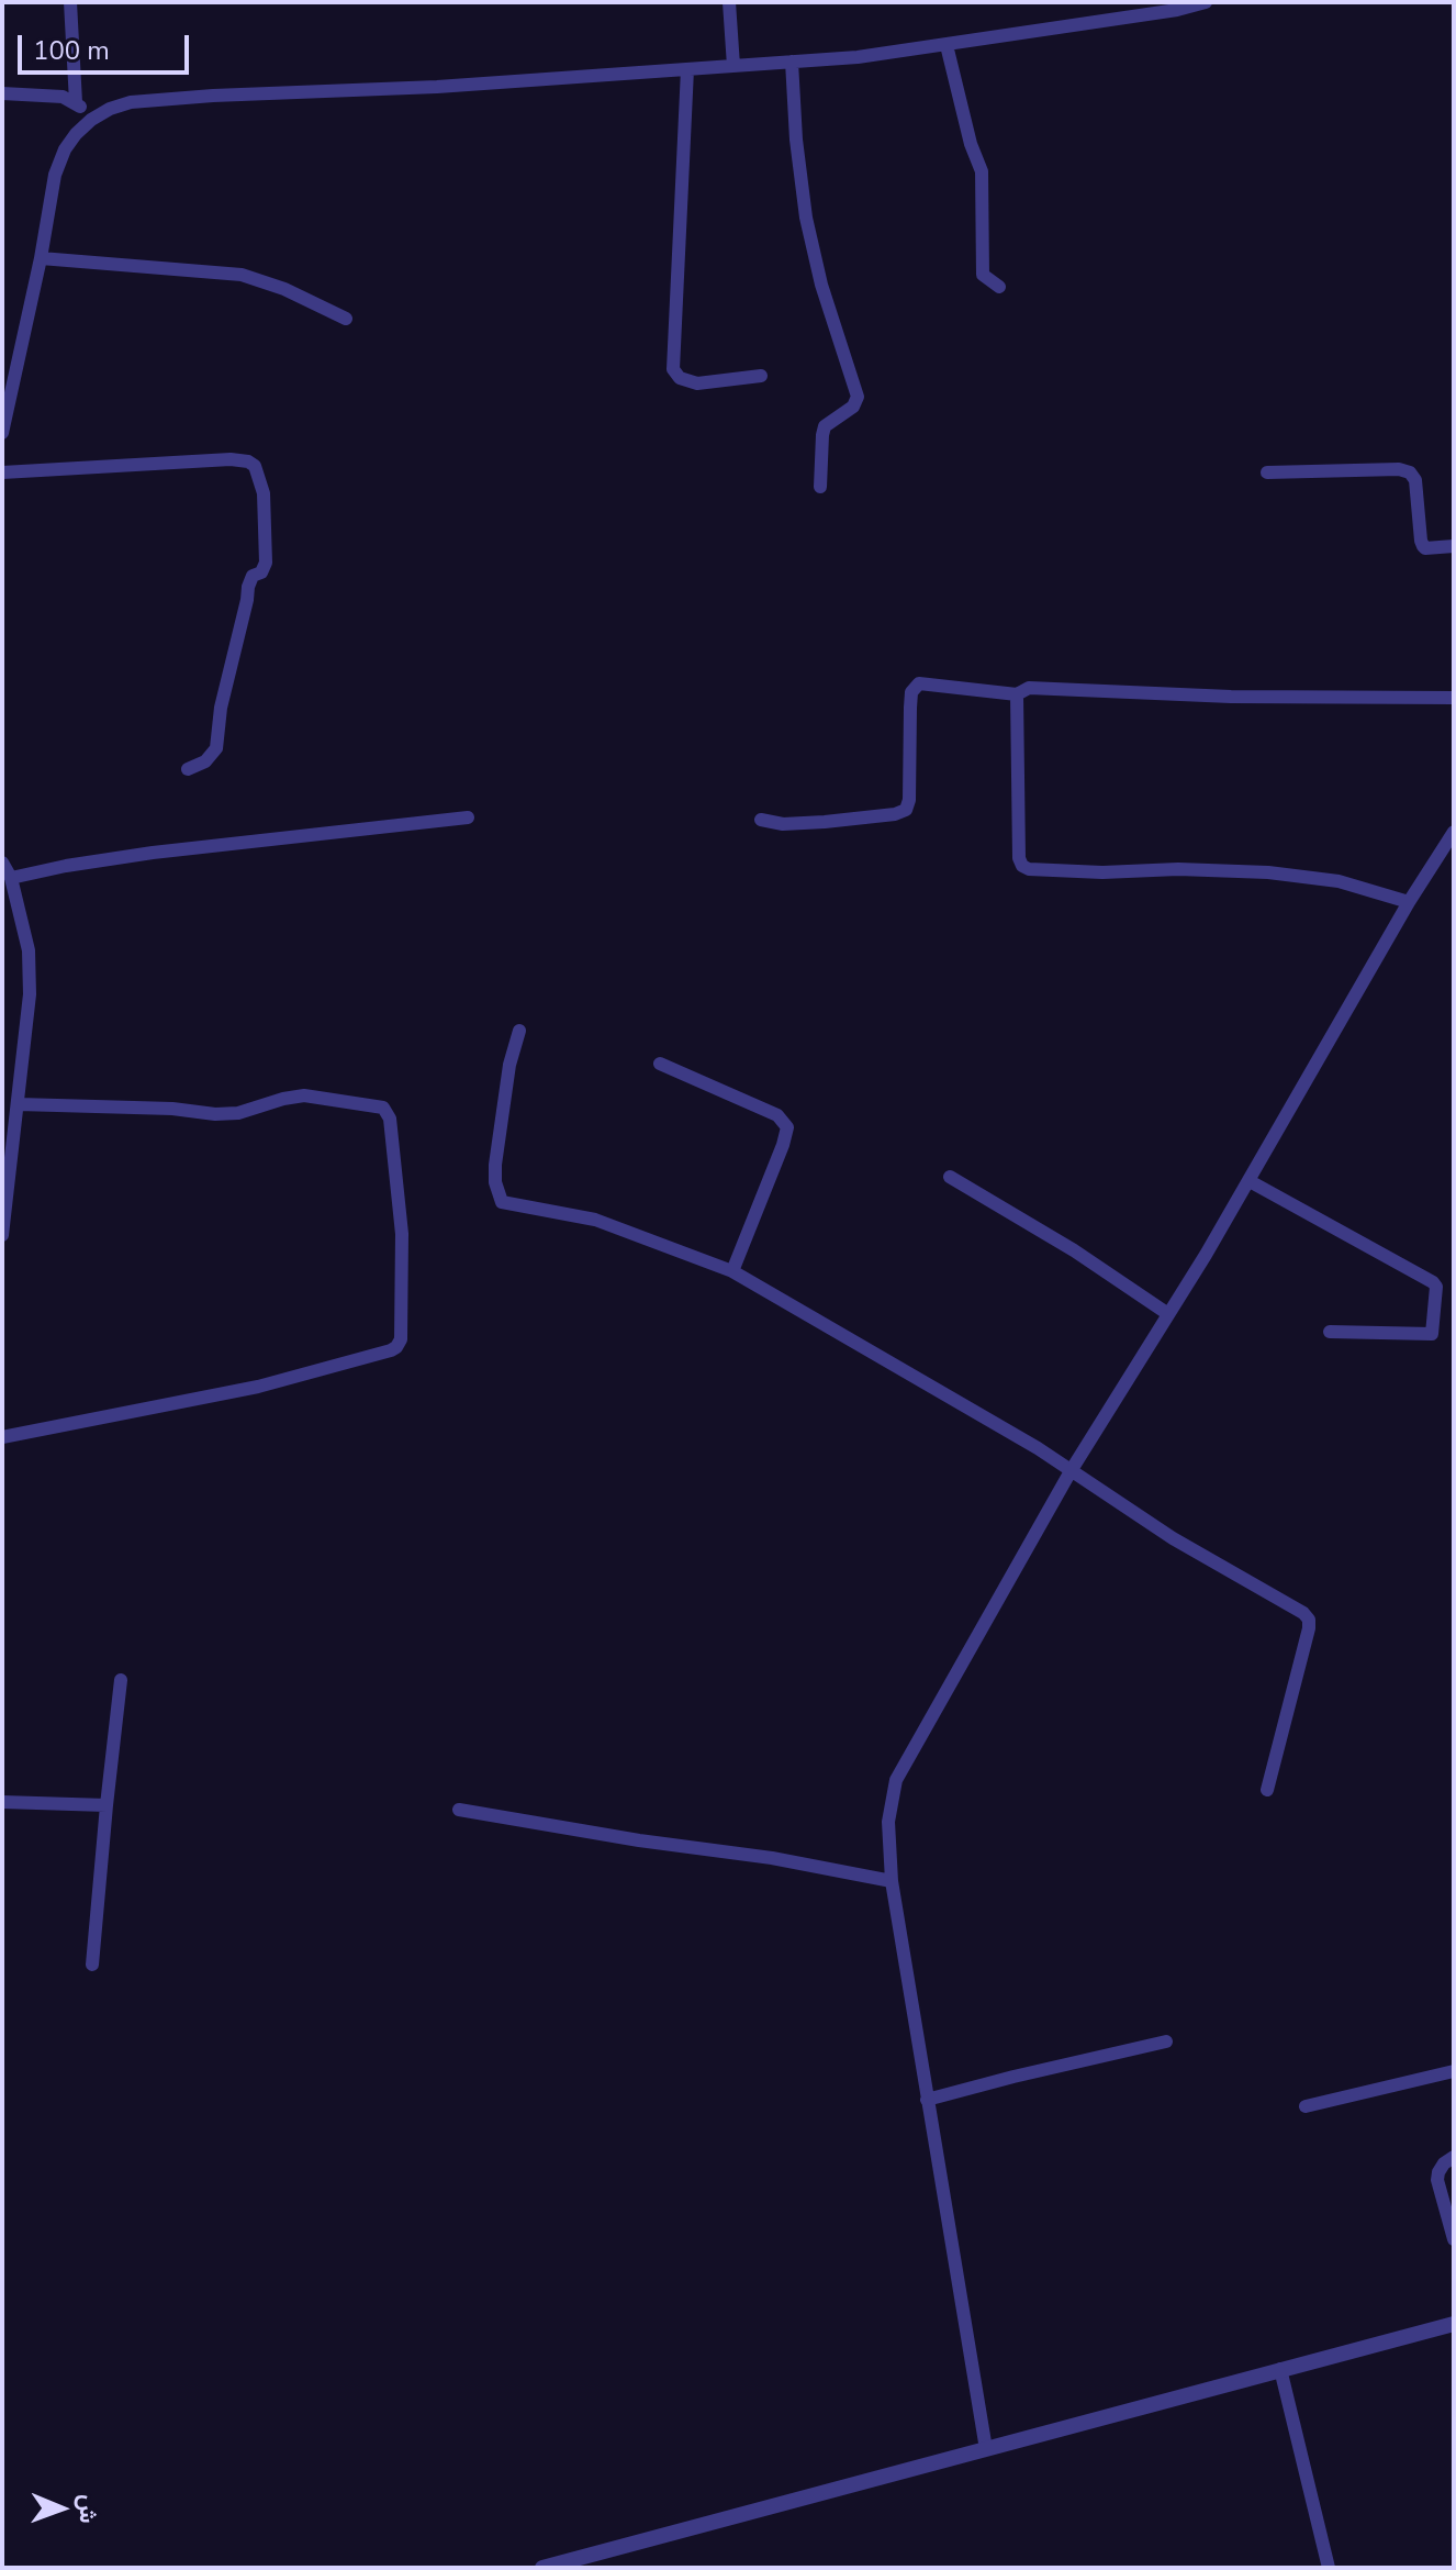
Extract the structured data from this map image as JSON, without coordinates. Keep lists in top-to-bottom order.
{
  "scale_bar": "100 m",
  "north": "right"
}
